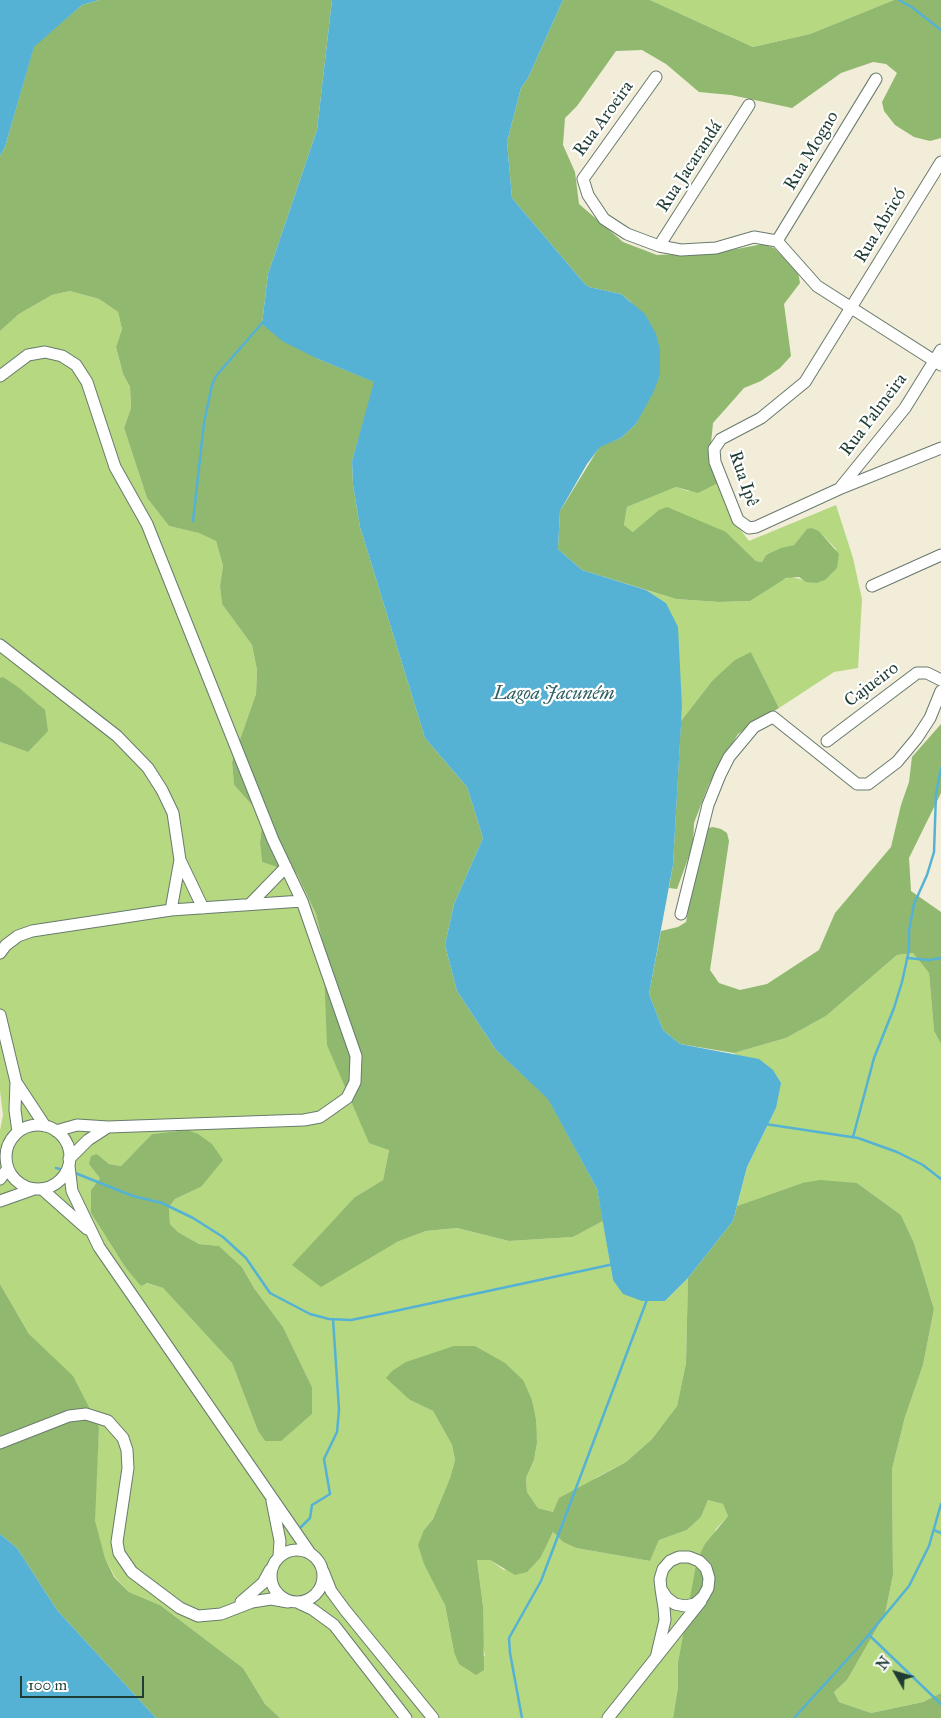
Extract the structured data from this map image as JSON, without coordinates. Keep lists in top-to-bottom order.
{
  "streets": {
    "street": [
      "Rua Aroeira",
      "Rua Mogno",
      "Rua Jacarandá",
      "Rua Abricó",
      "Rua Palmeira",
      "Rua Ipê",
      "Cajueiro"
    ]
  },
  "crossings": [
    ["Rua Aroeira", "Rua Jacarandá"],
    ["Rua Abricó", "Rua Ipê"],
    ["Rua Palmeira", "Rua Ipê"]
  ],
  "water": ["Lagoa Jacuném"],
  "scale_bar": "100 m",
  "north": "top left"
}
